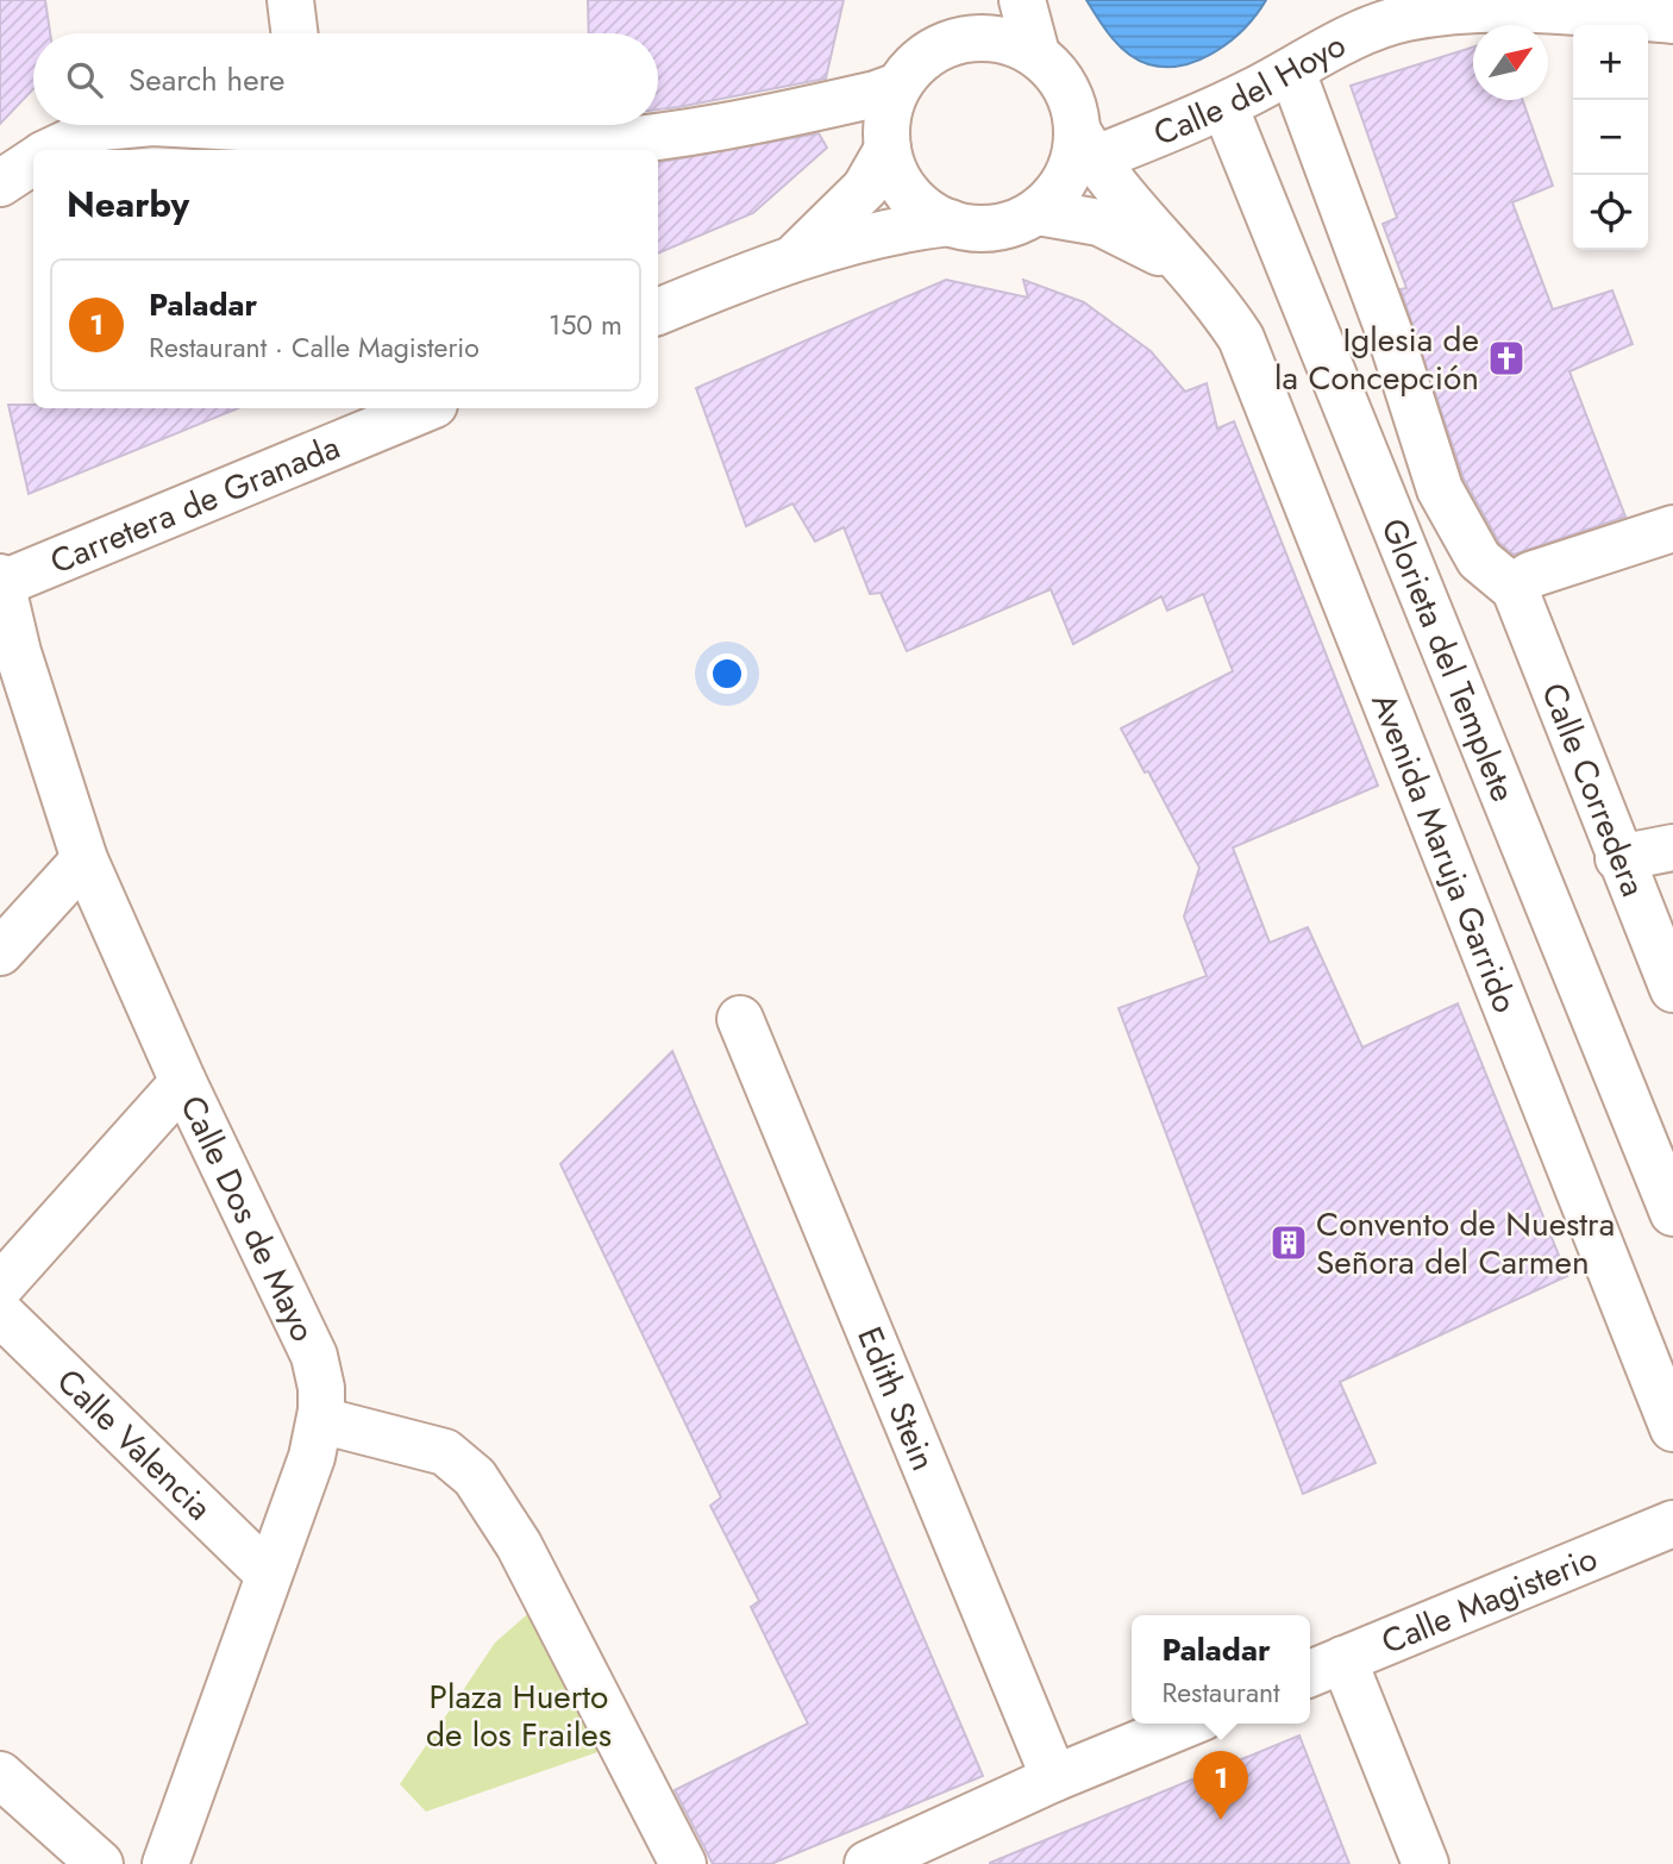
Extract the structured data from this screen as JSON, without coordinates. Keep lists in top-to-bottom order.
{
  "streets": {
    "street": [
      "Calle del Hoyo",
      "Carretera de Granada",
      "Glorieta del Templete",
      "Calle Corredera",
      "Avenida Maruja Garrido",
      "Calle Dos de Mayo",
      "Edith Stein",
      "Calle Valencia",
      "Calle Magisterio"
    ]
  },
  "crossings": [
    ["Calle del Hoyo", "Glorieta del Templete"],
    ["Calle del Hoyo", "Avenida Maruja Garrido"],
    ["Carretera de Granada", "Calle Dos de Mayo"],
    ["Calle Dos de Mayo", "Calle Valencia"]
  ],
  "parks": ["Plaza Huerto de los Frailes"],
  "places": {
    "church": ["Iglesia de la Concepción"],
    "building": ["Convento de Nuestra Señora del Carmen"]
  },
  "north": "top right",
  "page": {
    "map_buttons": ["+", "−"],
    "search": "Search here",
    "heading": "Nearby",
    "list": [
      {
        "mark": "1",
        "name": "Paladar",
        "note": "Restaurant · Calle Magisterio",
        "value": "150 m"
      }
    ],
    "popup": ["Paladar", "Restaurant"],
    "pins": "1"
  }
}
